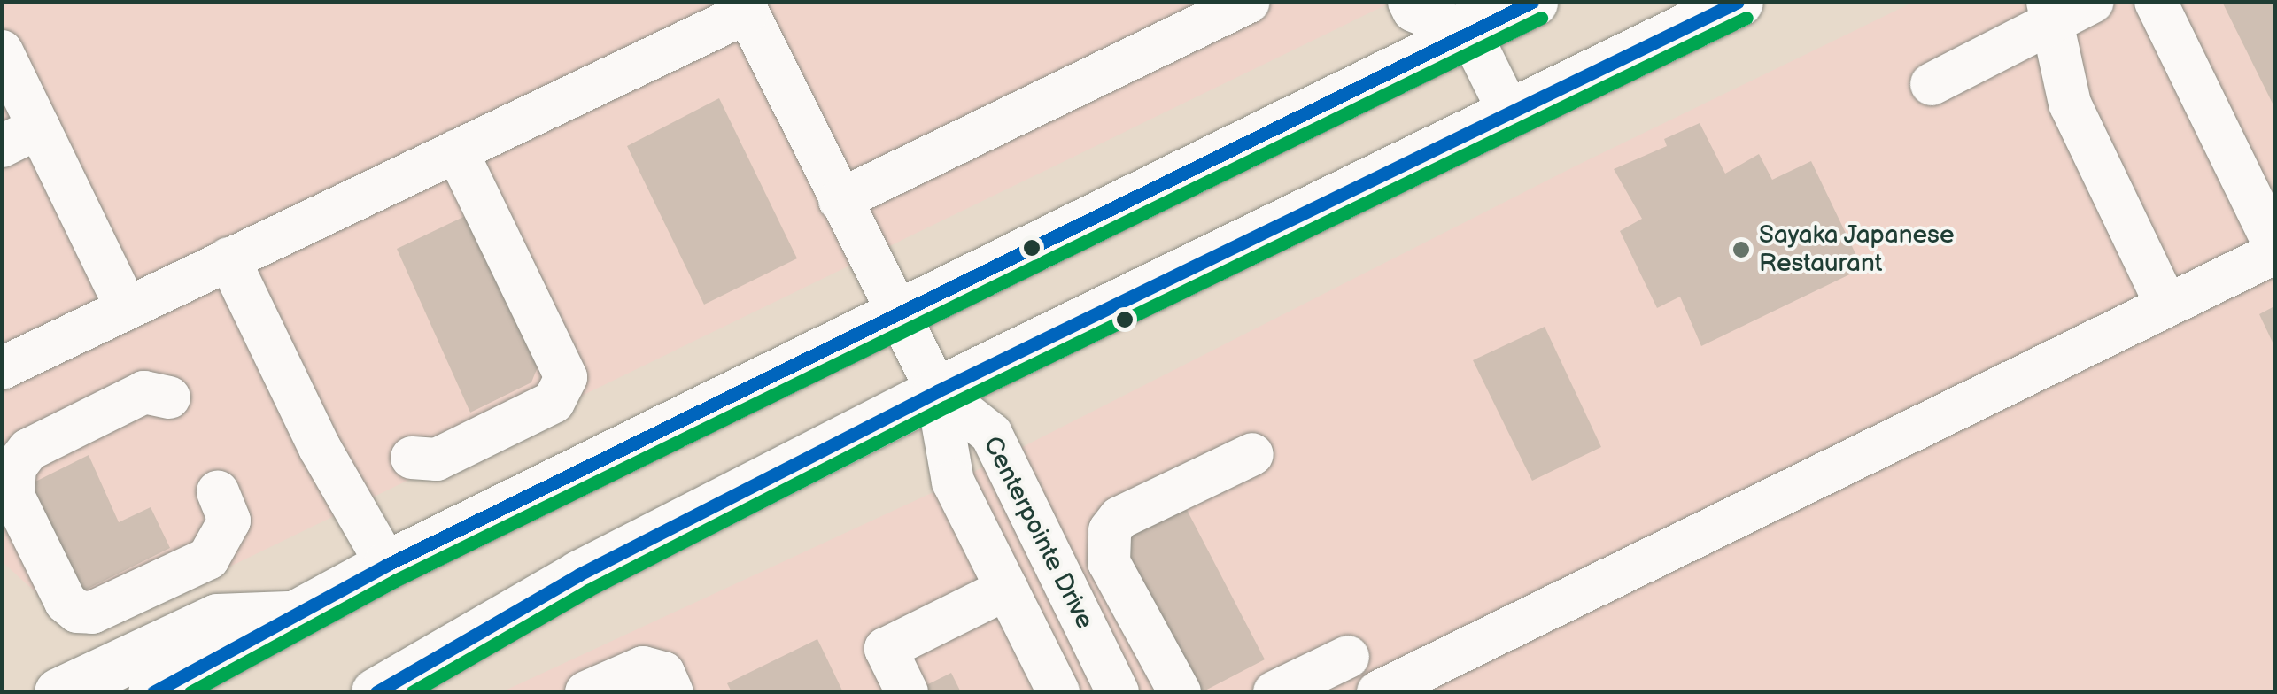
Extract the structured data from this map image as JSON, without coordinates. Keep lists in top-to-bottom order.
{
  "streets": {
    "lane": ["Centerpointe Drive"]
  },
  "places": ["Sayaka Japanese Restaurant"]
}
